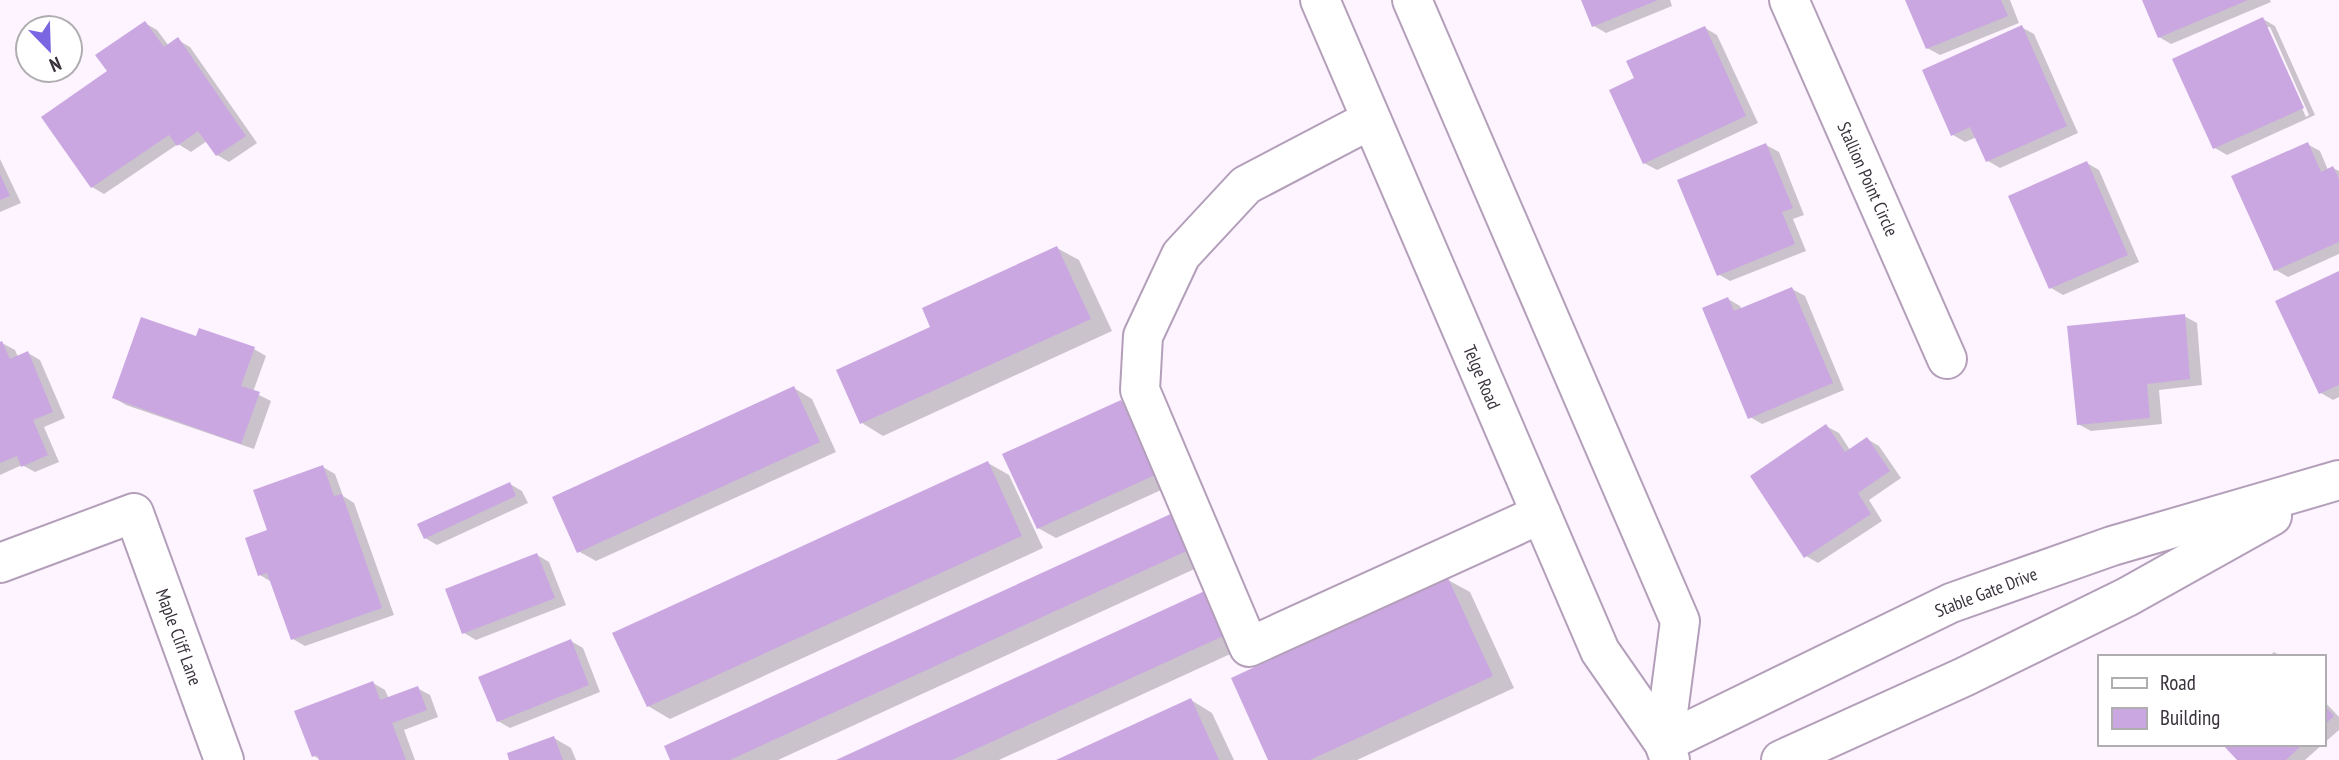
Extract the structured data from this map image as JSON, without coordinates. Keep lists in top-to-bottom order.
{
  "streets": {
    "street": [
      "Stallion Point Circle",
      "Telge Road",
      "Stable Gate Drive",
      "Maple Cliff Lane"
    ]
  },
  "crossings": [
    ["Telge Road", "Stable Gate Drive"]
  ],
  "legend": ["Road", "Building"],
  "north": "bottom right"
}
